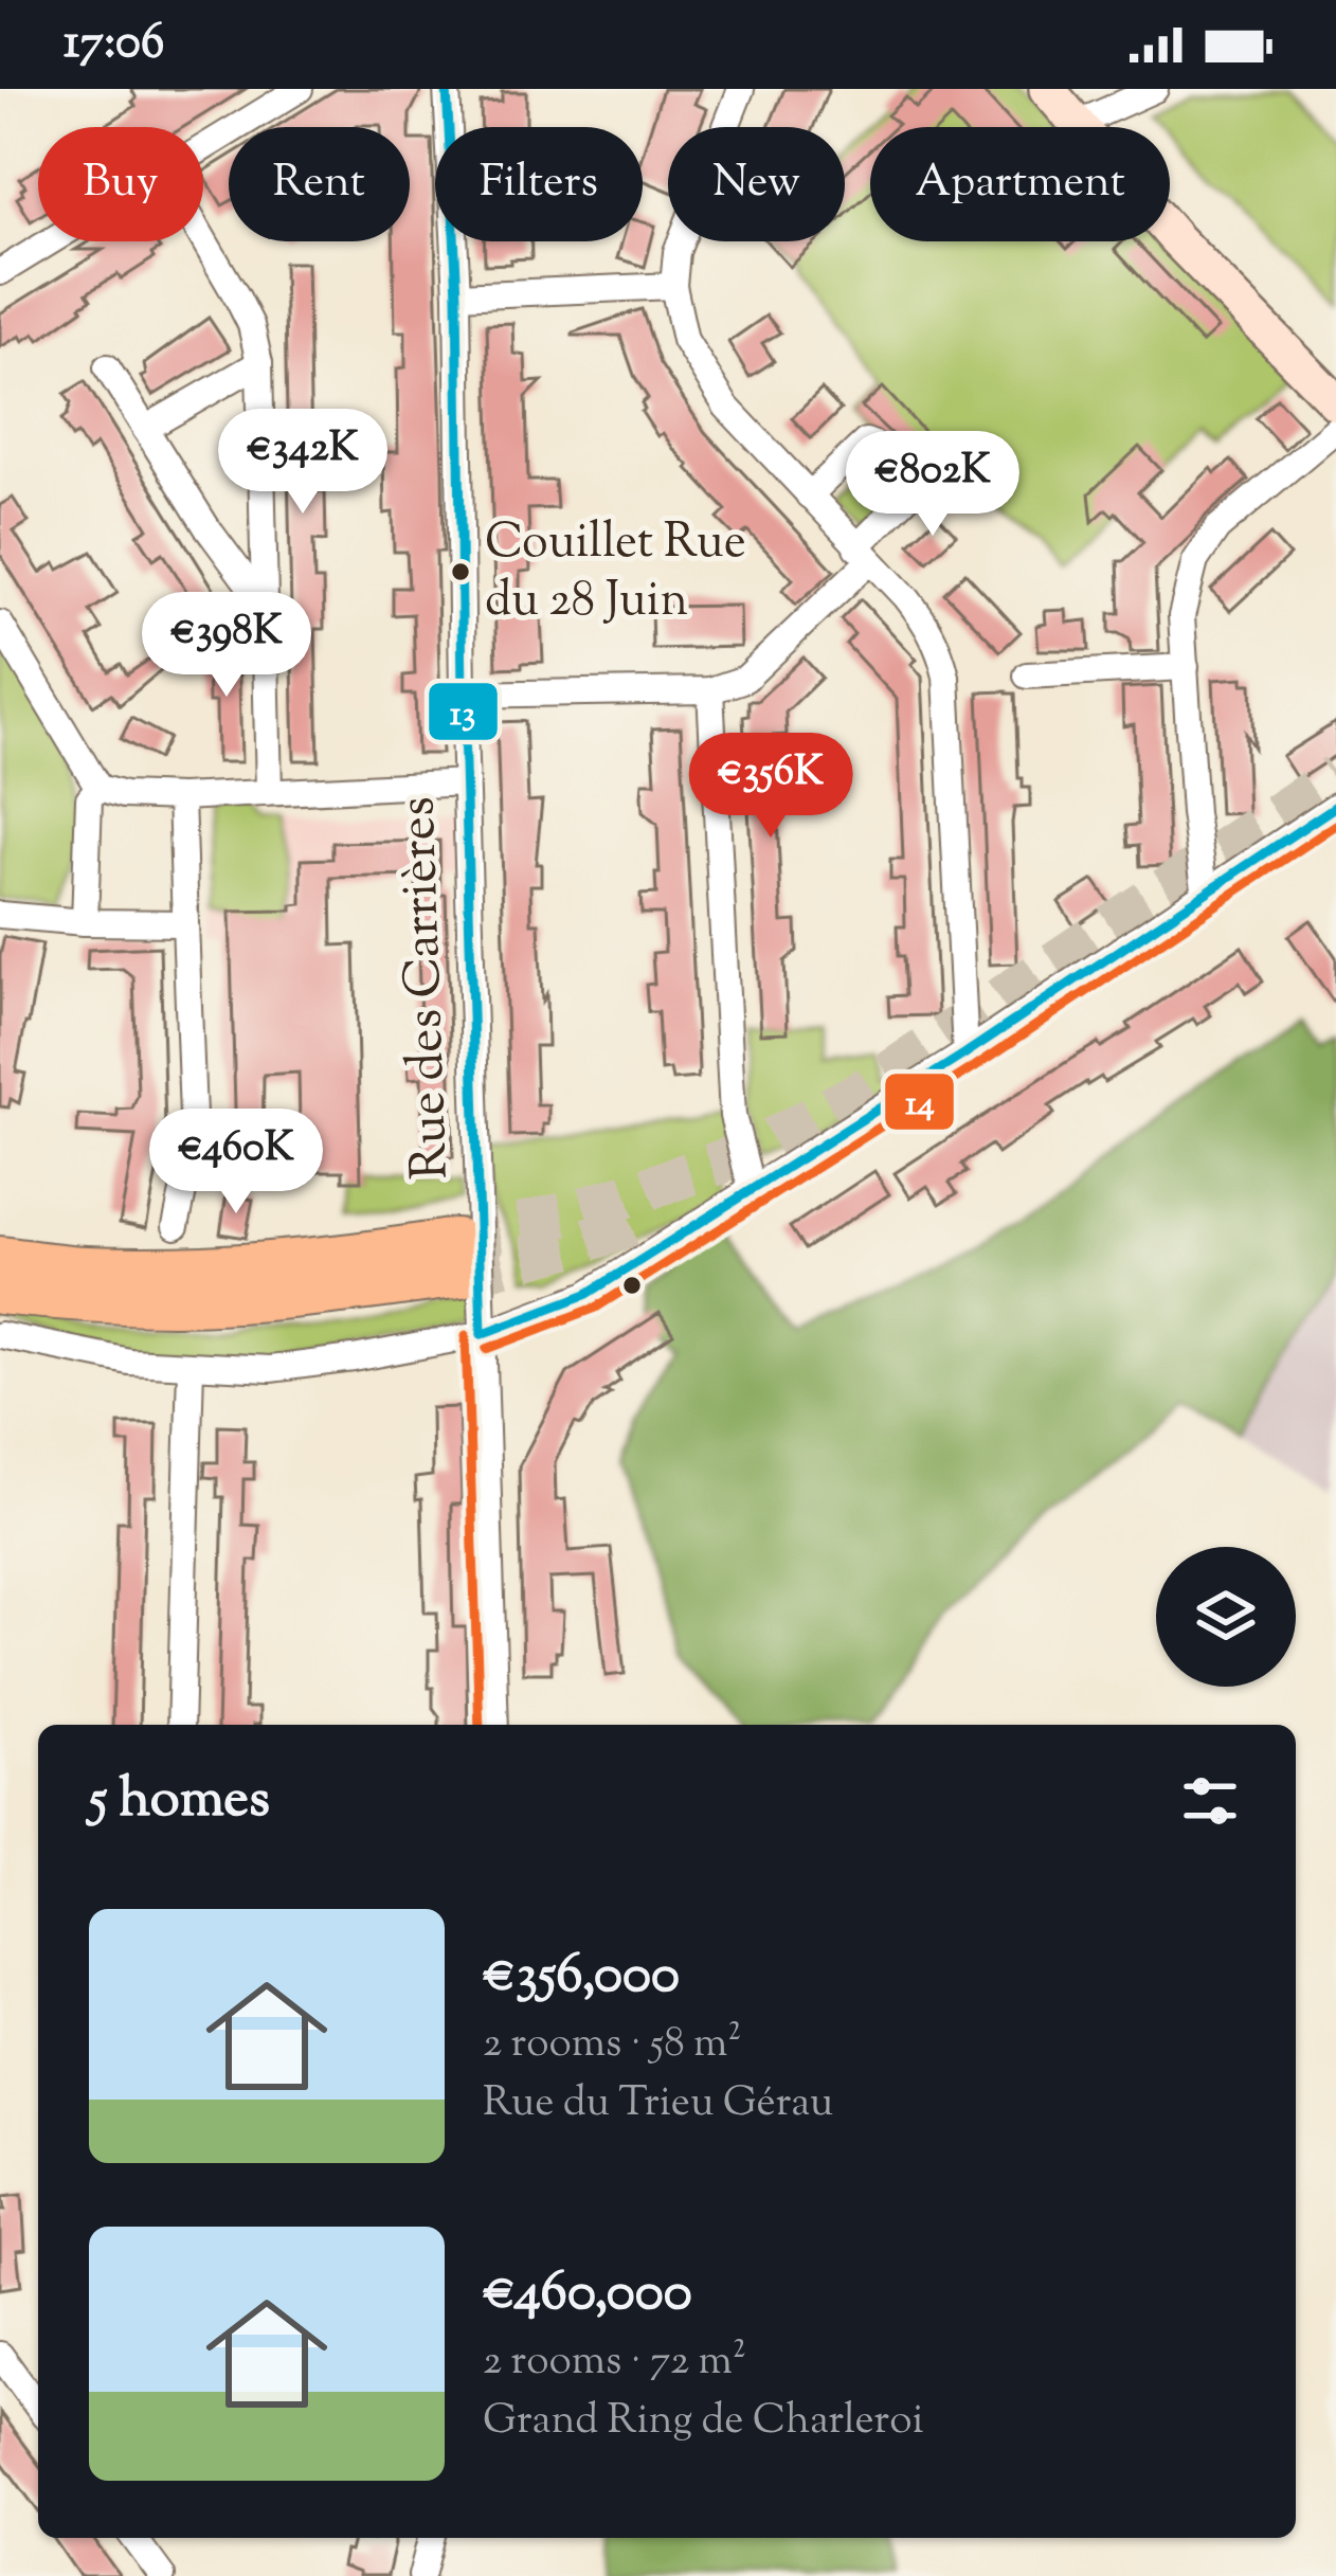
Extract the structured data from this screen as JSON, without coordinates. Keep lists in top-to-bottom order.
{
  "streets": {
    "street": ["Rue des Carrières"]
  },
  "places": ["Couillet Rue du 28 Juin"],
  "lines": ["transit line 13", "transit line 14"],
  "page": {
    "status": "17:06",
    "chip": [
      "Buy",
      "Rent",
      "Filters",
      "New",
      "Apartment"
    ],
    "price": [
      "€342K",
      "€802K",
      "€398K",
      "€356K",
      "€460K"
    ],
    "heading": "5 homes",
    "list": [
      {
        "name": "€356,000",
        "note": "2 rooms · 58 m² · Rue du Trieu Gérau"
      },
      {
        "name": "€460,000",
        "note": "2 rooms · 72 m² · Grand Ring de Charleroi"
      }
    ]
  }
}
